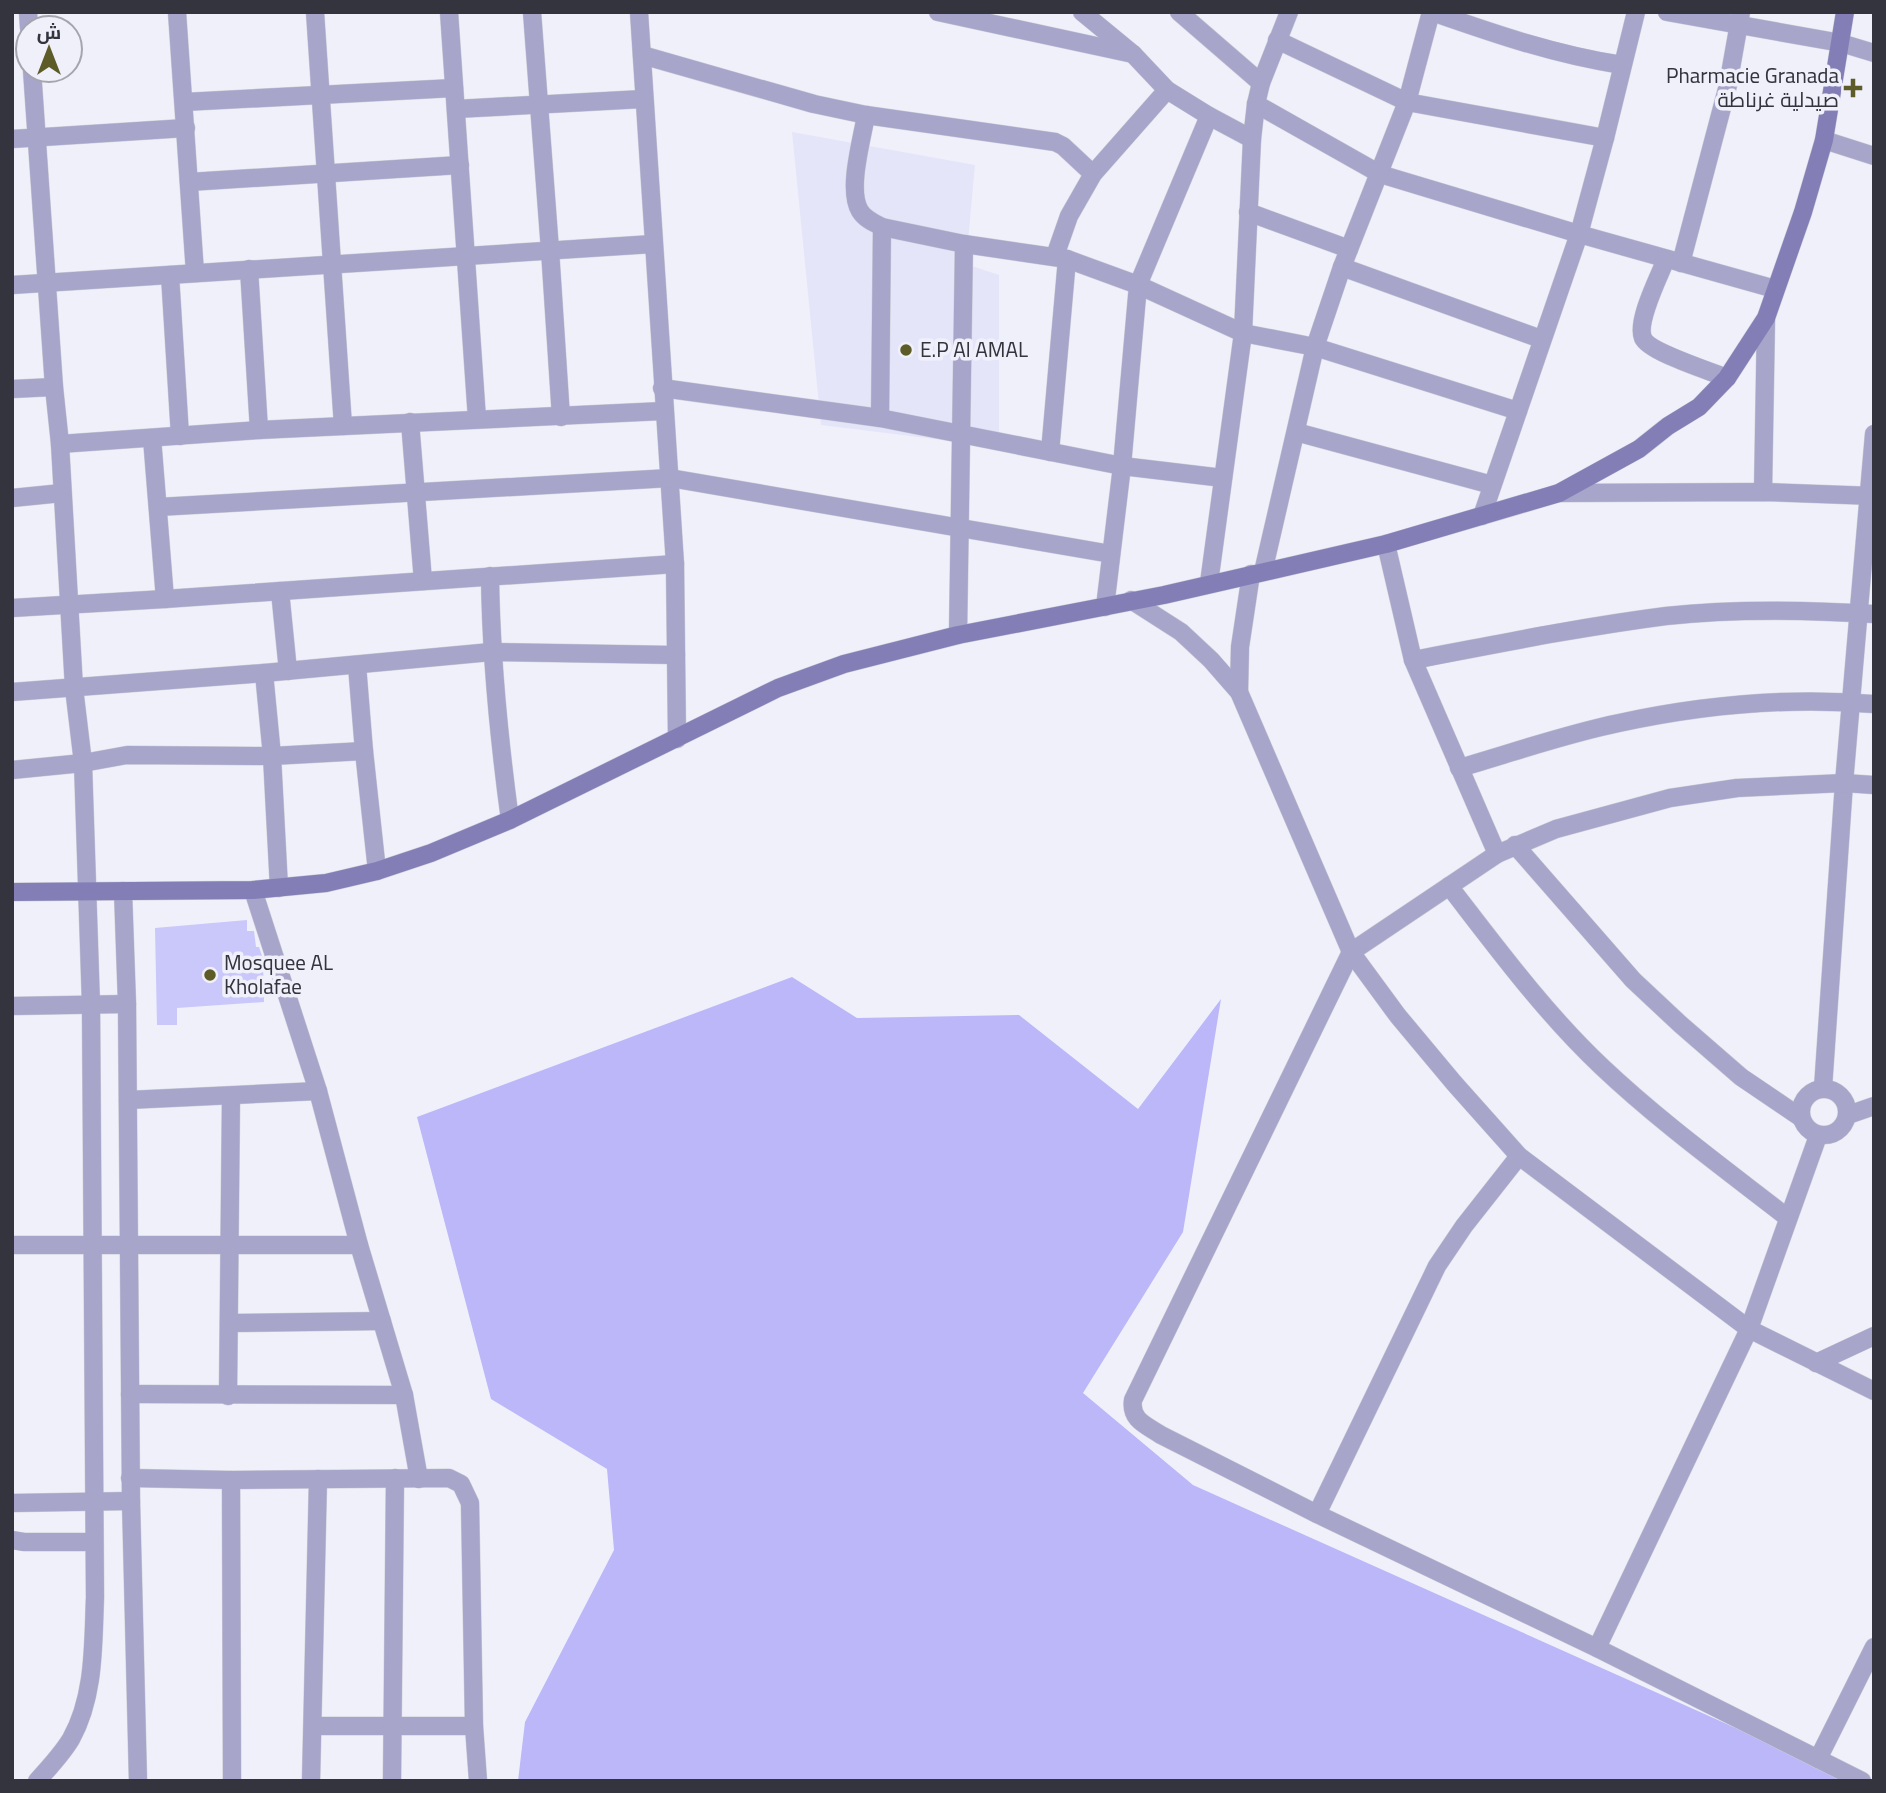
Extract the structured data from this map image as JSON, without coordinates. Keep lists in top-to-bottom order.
{
  "places": {
    "health": ["Pharmacie Granada صيدلية غرناطة"],
    "other": ["E.P Al AMAL", "Mosquee AL Kholafae"]
  },
  "north": "top"
}
